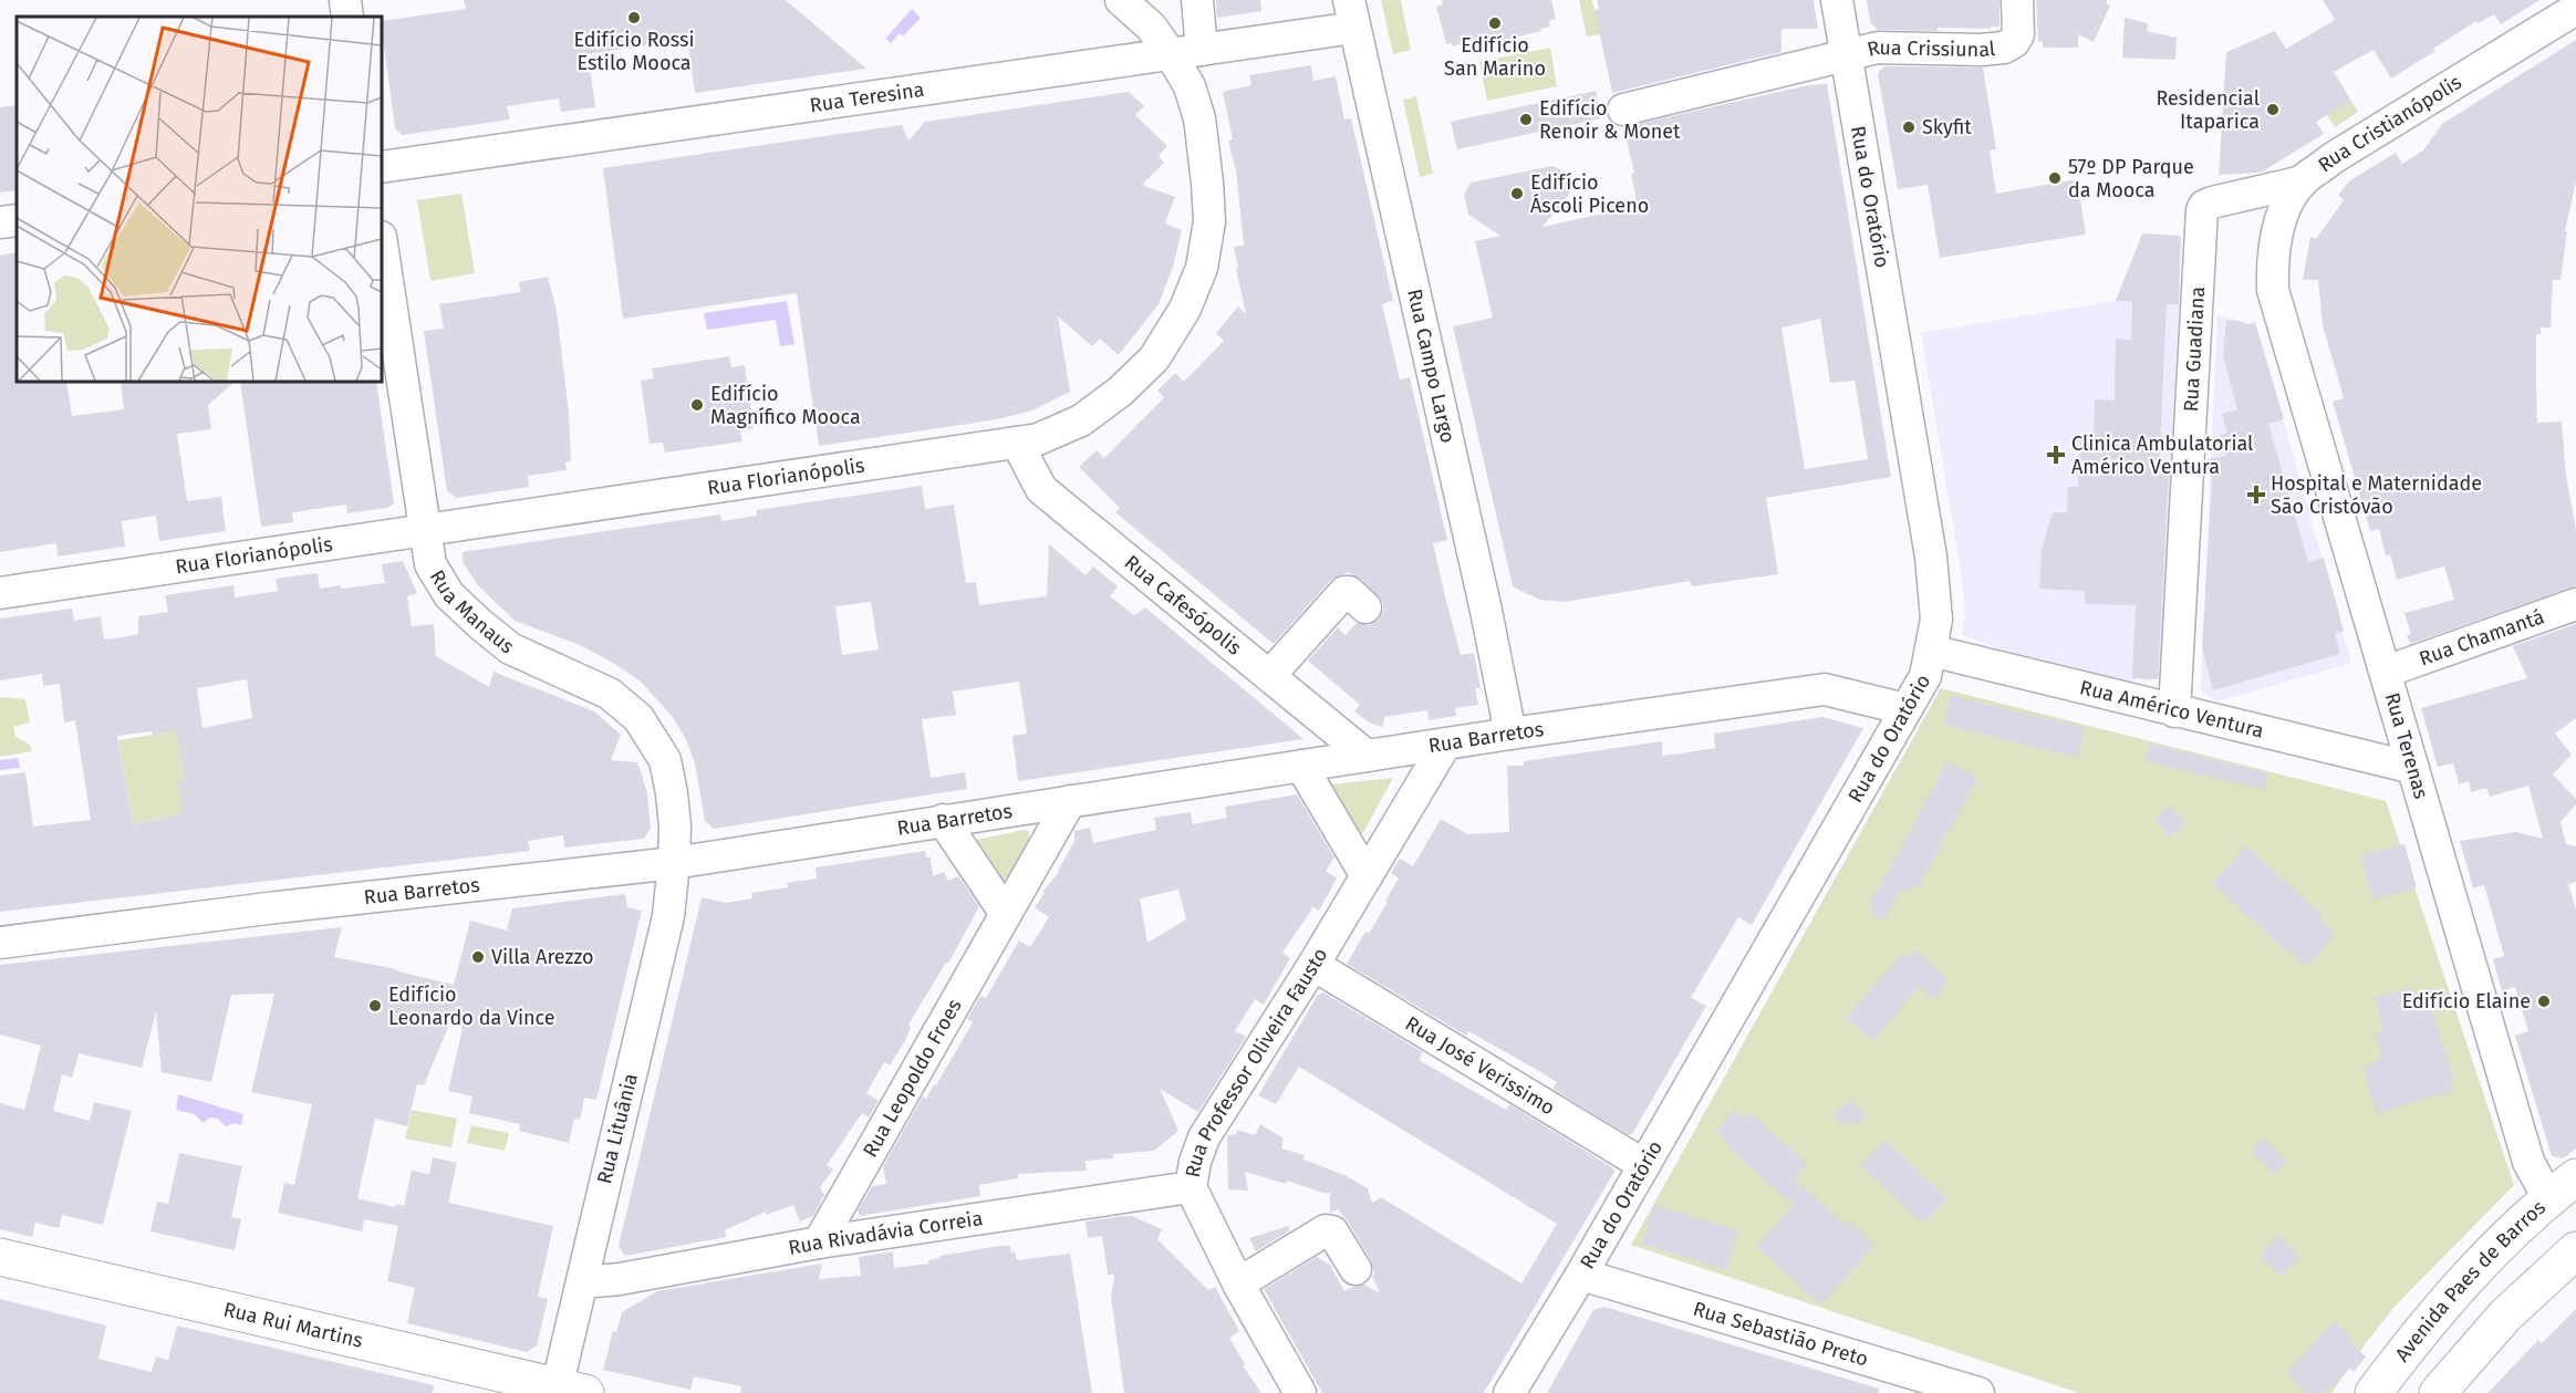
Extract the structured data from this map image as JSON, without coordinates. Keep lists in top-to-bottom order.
{
  "streets": {
    "main road": ["Avenida Paes de Barros", "Rua Rui Martins"],
    "street": [
      "Rua Crissiunal",
      "Rua Teresina",
      "Rua Cristianópolis",
      "Rua do Oratório",
      "Rua Guadiana",
      "Rua Campo Largo",
      "Rua Florianópolis",
      "Rua Cafesópolis",
      "Rua Manaus",
      "Rua Chamantá",
      "Rua Américo Ventura",
      "Rua Barretos",
      "Rua Terenas",
      "Rua Professor Oliveira Fausto",
      "Rua José Verissimo",
      "Rua Leopoldo Froes",
      "Rua Lituânia",
      "Rua Rivadávia Correia",
      "Rua Sebastião Preto"
    ]
  },
  "crossings": [
    ["Rua Crissiunal", "Rua do Oratório"],
    ["Rua Teresina", "Rua Campo Largo"],
    ["Rua Teresina", "Rua Florianópolis"],
    ["Rua Cristianópolis", "Rua Guadiana"],
    ["Rua Cristianópolis", "Rua Terenas"],
    ["Rua do Oratório", "Rua Américo Ventura"],
    ["Rua do Oratório", "Rua Barretos"],
    ["Rua do Oratório", "Rua José Verissimo"],
    ["Rua do Oratório", "Rua Sebastião Preto"],
    ["Rua Guadiana", "Rua Américo Ventura"],
    ["Rua Campo Largo", "Rua Barretos"],
    ["Rua Florianópolis", "Rua Cafesópolis"],
    ["Rua Florianópolis", "Rua Manaus"],
    ["Rua Cafesópolis", "Rua Barretos"],
    ["Rua Manaus", "Rua Barretos"],
    ["Rua Manaus", "Rua Lituânia"],
    ["Rua Chamantá", "Rua Terenas"],
    ["Rua Américo Ventura", "Rua Terenas"],
    ["Rua Barretos", "Rua Professor Oliveira Fausto"],
    ["Rua Barretos", "Rua Leopoldo Froes"],
    ["Rua Barretos", "Rua Lituânia"],
    ["Rua Terenas", "Avenida Paes de Barros"],
    ["Rua Professor Oliveira Fausto", "Rua José Verissimo"],
    ["Rua Professor Oliveira Fausto", "Rua Rivadávia Correia"],
    ["Rua Leopoldo Froes", "Rua Rivadávia Correia"],
    ["Rua Lituânia", "Rua Rivadávia Correia"],
    ["Rua Lituânia", "Rua Rui Martins"]
  ],
  "places": {
    "other": [
      "Edifício Rossi Estilo Mooca",
      "Edifício San Marino",
      "Residencial Itaparica",
      "Edifício Renoir & Monet",
      "Skyfit",
      "57º DP Parque da Mooca",
      "Edifício Áscoli Piceno",
      "Edifício Magnífico Mooca",
      "Villa Arezzo",
      "Edifício Elaine",
      "Edifício Leonardo da Vince"
    ],
    "health": ["Clinica Ambulatorial Américo Ventura", "Hospital e Maternidade São Cristóvão"]
  }
}
